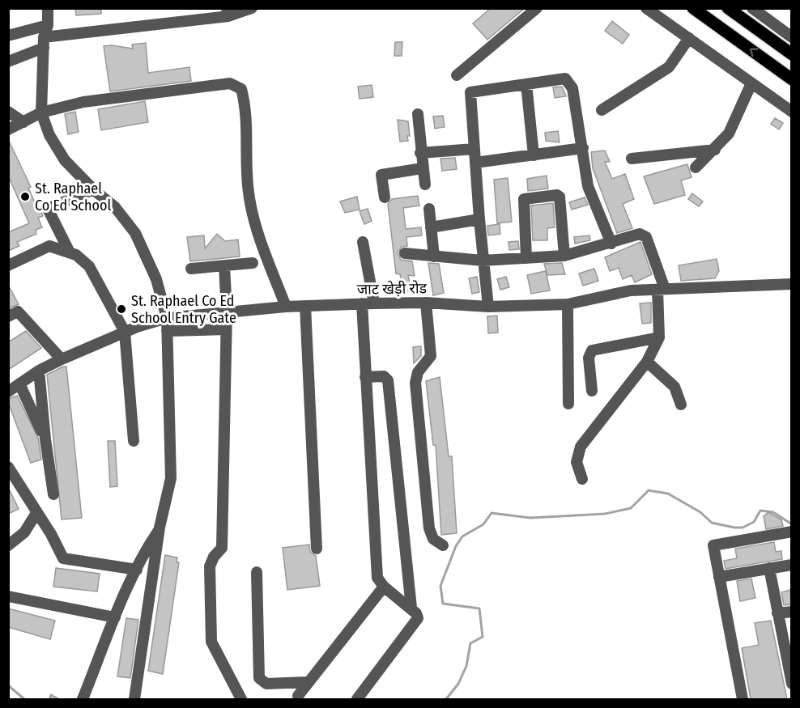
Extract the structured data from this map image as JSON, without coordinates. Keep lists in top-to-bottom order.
{
  "streets": {
    "street": ["जाट खेड़ी रोड"]
  },
  "places": ["St. Raphael Co Ed School", "St. Raphael Co Ed School Entry Gate"]
}
